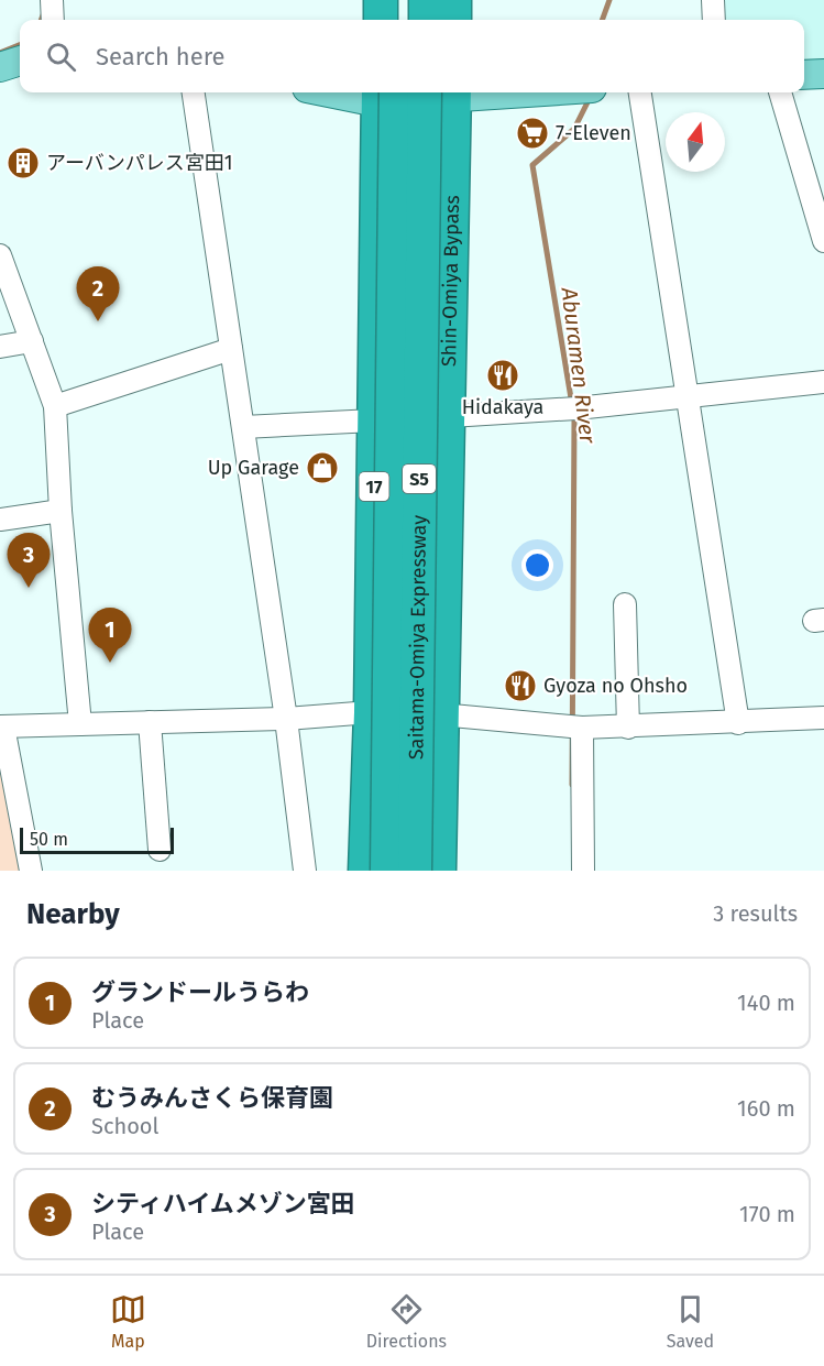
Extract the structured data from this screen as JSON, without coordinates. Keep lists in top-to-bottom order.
{
  "streets": {
    "highway": [
      "Shin-Omiya Bypass",
      "S5",
      "17",
      "Saitama-Omiya Expressway"
    ]
  },
  "crossings": [
    ["17", "Saitama-Omiya Expressway"]
  ],
  "water": ["Aburamen River"],
  "places": {
    "supermarket": ["7-Eleven"],
    "building": ["アーバンパレス宮田1"],
    "restaurant": ["Hidakaya", "Gyoza no Ohsho"],
    "shop": ["Up Garage"]
  },
  "scale_bar": "50 m",
  "north": "top",
  "page": {
    "search": "Search here",
    "pins": ["2", "3", "1"],
    "scale": "50 m",
    "heading": ["Nearby", "3 results"],
    "list": [
      {
        "mark": "1",
        "name": "グランドールうらわ",
        "note": "Place",
        "value": "140 m"
      },
      {
        "mark": "2",
        "name": "むうみんさくら保育園",
        "note": "School",
        "value": "160 m"
      },
      {
        "mark": "3",
        "name": "シティハイムメゾン宮田",
        "note": "Place",
        "value": "170 m"
      }
    ],
    "nav": ["Map", "Directions", "Saved"]
  }
}
